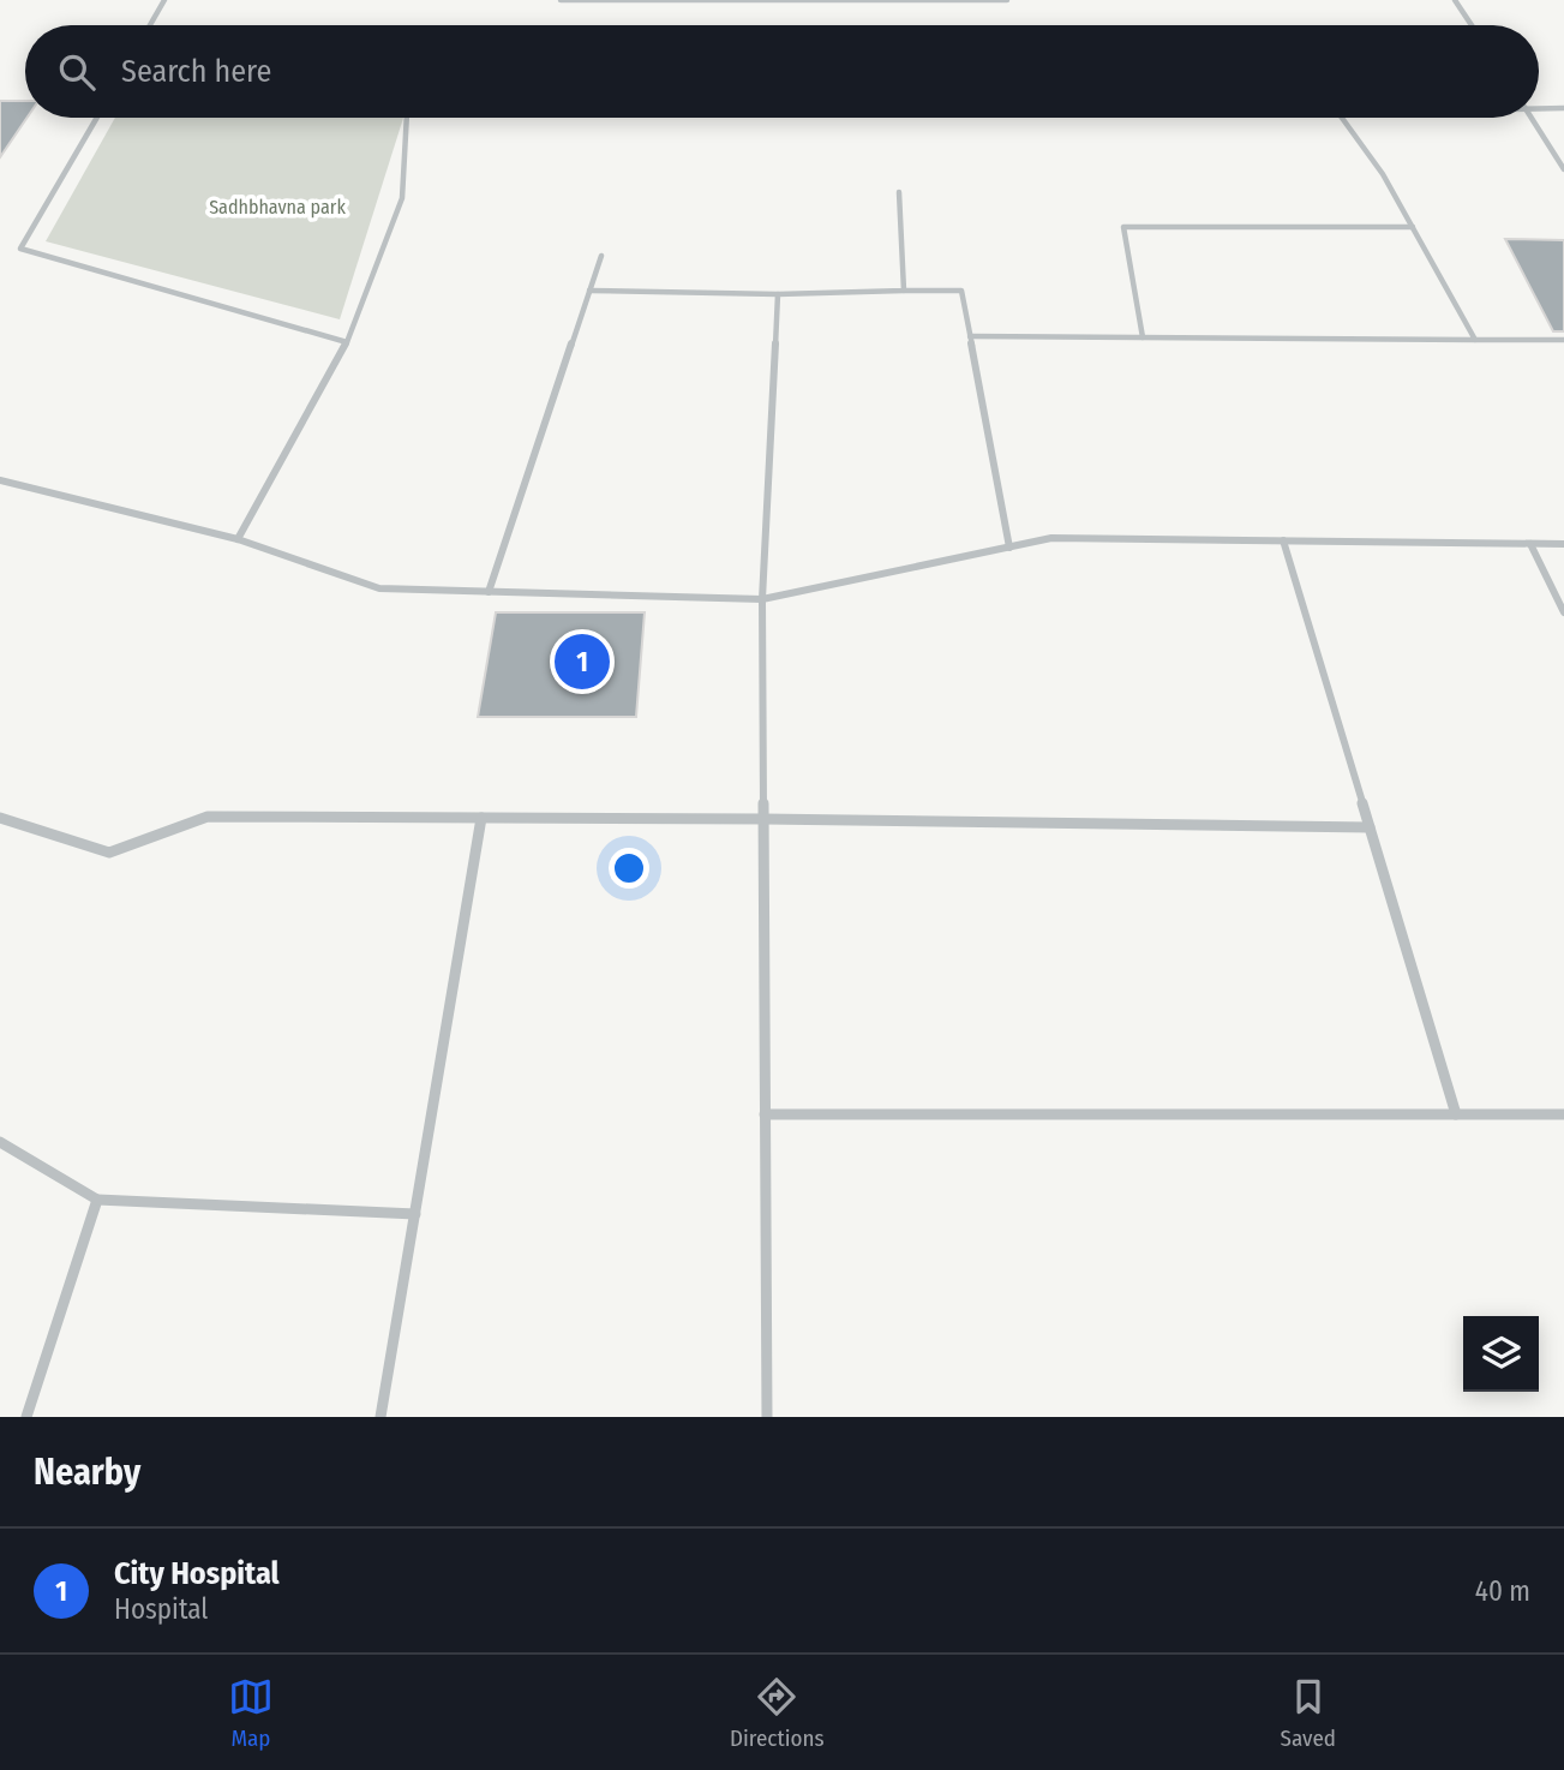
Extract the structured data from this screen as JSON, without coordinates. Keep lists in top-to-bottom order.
{
  "parks": ["Sadhbhavna park"],
  "page": {
    "search": "Search here",
    "pins": "1",
    "heading": "Nearby",
    "list": [
      {
        "mark": "1",
        "name": "City Hospital",
        "note": "Hospital",
        "value": "40 m"
      }
    ],
    "nav": ["Map", "Directions", "Saved"]
  }
}
